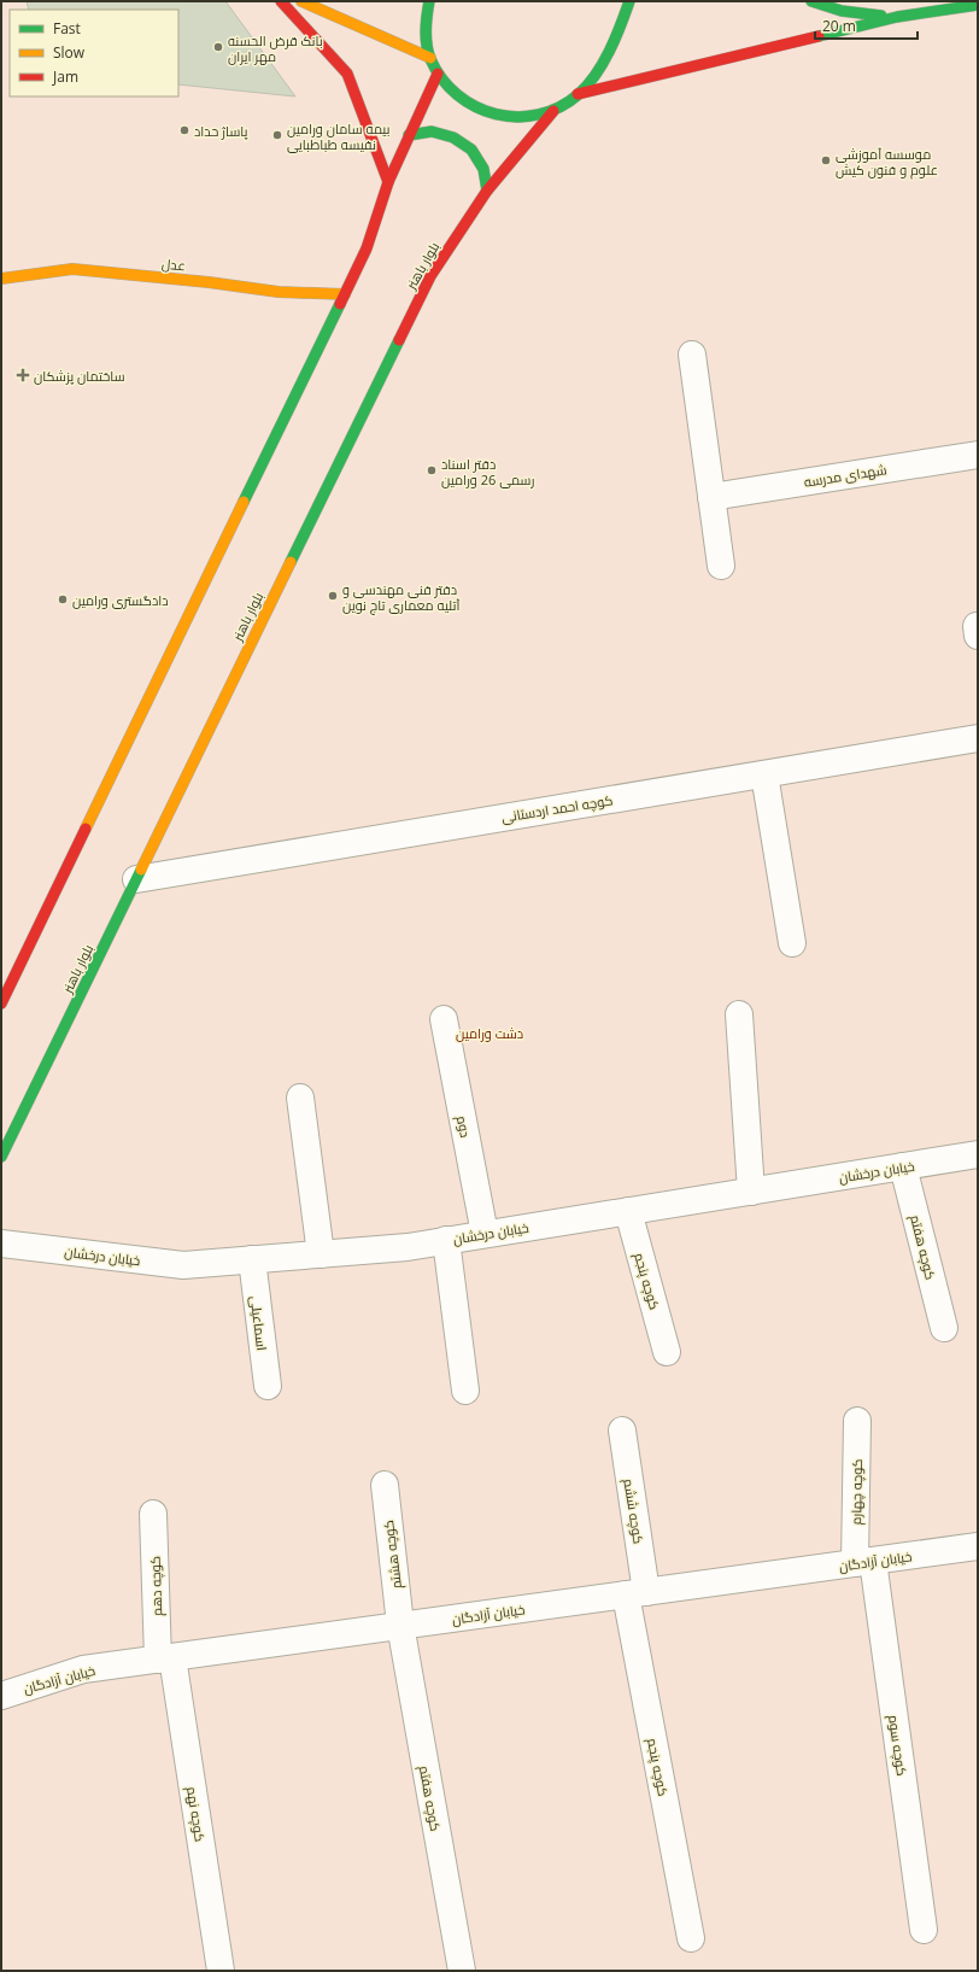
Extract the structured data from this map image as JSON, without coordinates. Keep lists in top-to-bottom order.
{
  "streets": {
    "main road": ["عدل", "بلوار باهنر"],
    "street": [
      "شهدای مدرسه",
      "کوچه احمد اردستانی",
      "دوم",
      "خیابان درخشان",
      "کوچه هفتم",
      "کوچه پنجم",
      "اسماعیلی",
      "کوچه چهارم",
      "کوچه ششم",
      "کوچه هشتم",
      "خیابان آزادگان",
      "کوچه دهم",
      "کوچه سوم",
      "کوچه نهم"
    ]
  },
  "crossings": [
    ["بلوار باهنر", "کوچه احمد اردستانی"],
    ["دوم", "خیابان درخشان"],
    ["خیابان درخشان", "کوچه هفتم"],
    ["خیابان درخشان", "کوچه پنجم"],
    ["خیابان درخشان", "اسماعیلی"],
    ["کوچه هفتم", "کوچه هشتم"],
    ["کوچه هفتم", "خیابان آزادگان"],
    ["کوچه پنجم", "کوچه ششم"],
    ["کوچه پنجم", "خیابان آزادگان"],
    ["کوچه چهارم", "خیابان آزادگان"],
    ["کوچه چهارم", "کوچه سوم"],
    ["کوچه ششم", "خیابان آزادگان"],
    ["کوچه هشتم", "خیابان آزادگان"],
    ["خیابان آزادگان", "کوچه دهم"],
    ["خیابان آزادگان", "کوچه سوم"],
    ["خیابان آزادگان", "کوچه نهم"],
    ["کوچه دهم", "کوچه نهم"]
  ],
  "parks": ["دشت ورامین"],
  "places": {
    "other": [
      "بانک قرض الحسنه مهر ایران",
      "پاساژ حداد",
      "بیمه سامان ورامین نفیسه طباطبایی",
      "موسسه آموزشی علوم و فنون کیش",
      "دفتر اسناد رسمی 26 ورامین",
      "دفتر فنی مهندسی و آتلیه معماری تاج نوین",
      "دادگستری ورامین"
    ],
    "health": ["ساختمان پزشکان"]
  },
  "legend": ["Fast", "Slow", "Jam"],
  "scale_bar": "20 m"
}
